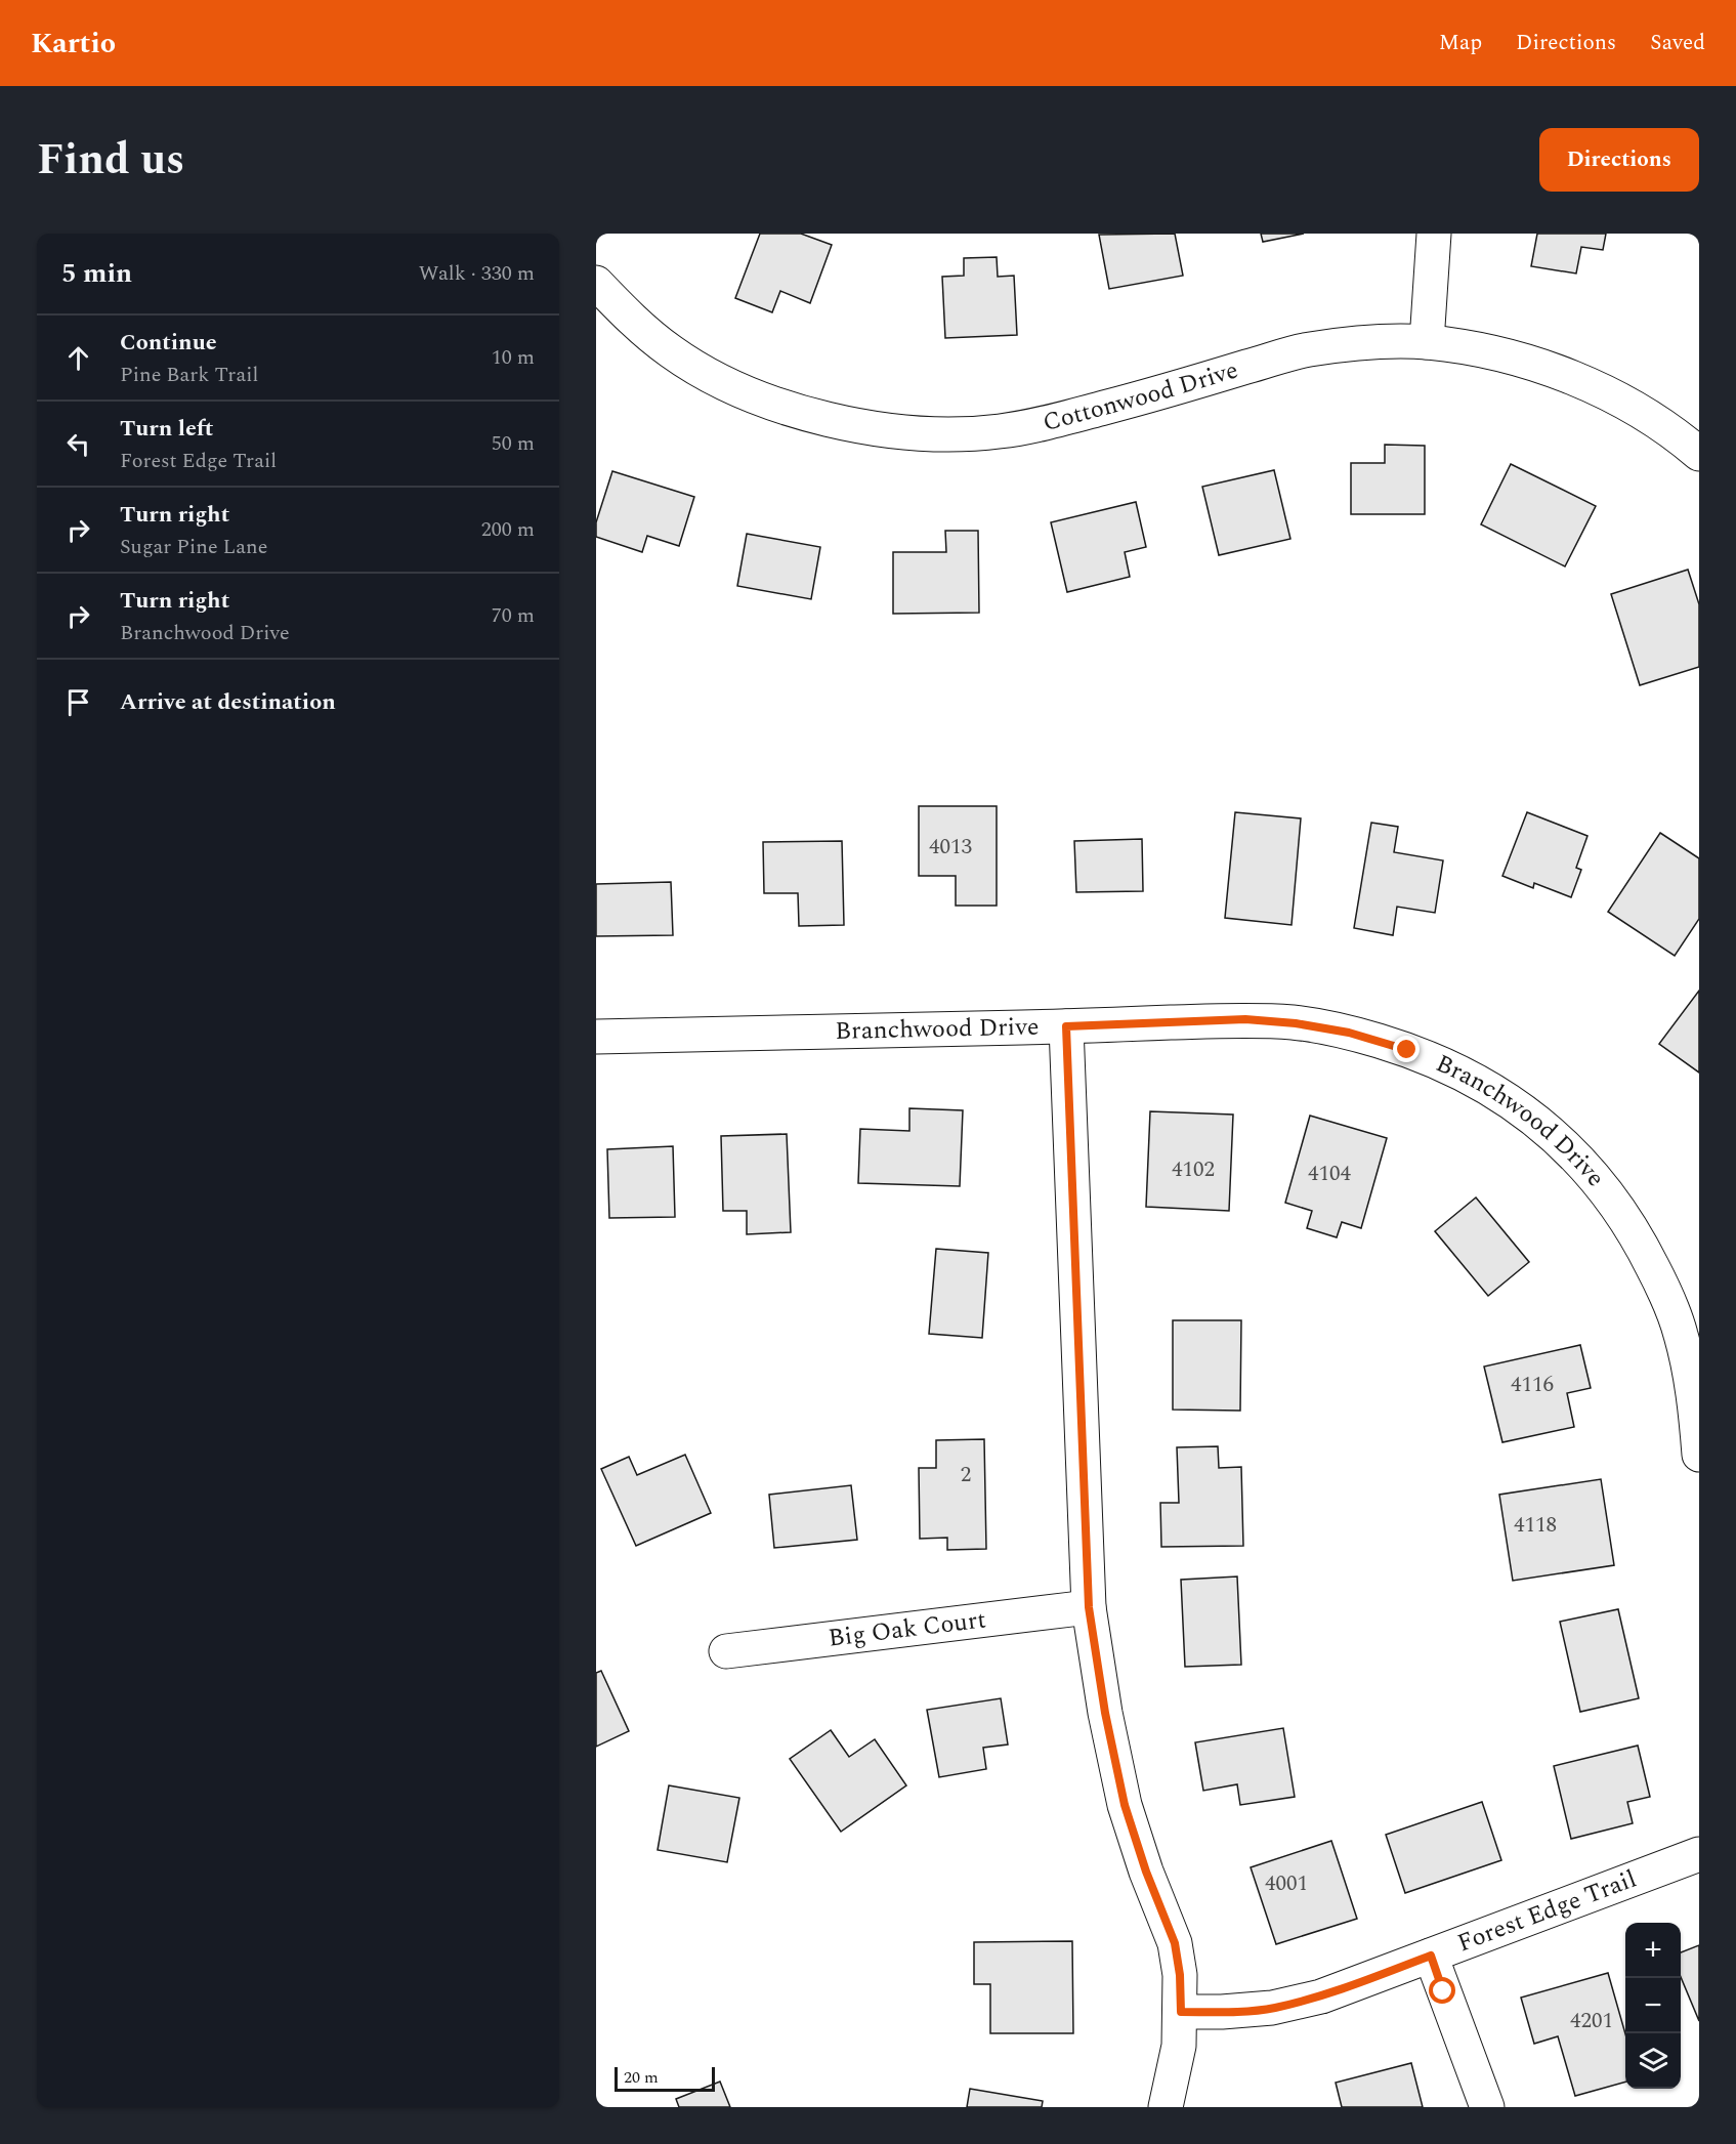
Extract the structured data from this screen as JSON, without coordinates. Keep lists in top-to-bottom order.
{
  "streets": {
    "street": [
      "Cottonwood Drive",
      "Branchwood Drive",
      "Big Oak Court",
      "Forest Edge Trail"
    ]
  },
  "house_numbers": [
    "4013",
    "4102",
    "4104",
    "4116",
    "2",
    "4118",
    "4001",
    "4201"
  ],
  "scale_bar": "20 m",
  "page": {
    "header": "Kartio",
    "nav": ["Map", "Directions", "Saved"],
    "title": "Find us",
    "buttons": "Directions",
    "heading": ["5 min", "Walk · 330 m"],
    "list": [
      ["Continue", "Pine Bark Trail", "10 m"],
      ["Turn left", "Forest Edge Trail", "50 m"],
      ["Turn right", "Sugar Pine Lane", "200 m"],
      ["Turn right", "Branchwood Drive", "70 m"],
      "Arrive at destination"
    ],
    "map_buttons": ["+", "−"],
    "scale": "20 m"
  }
}
